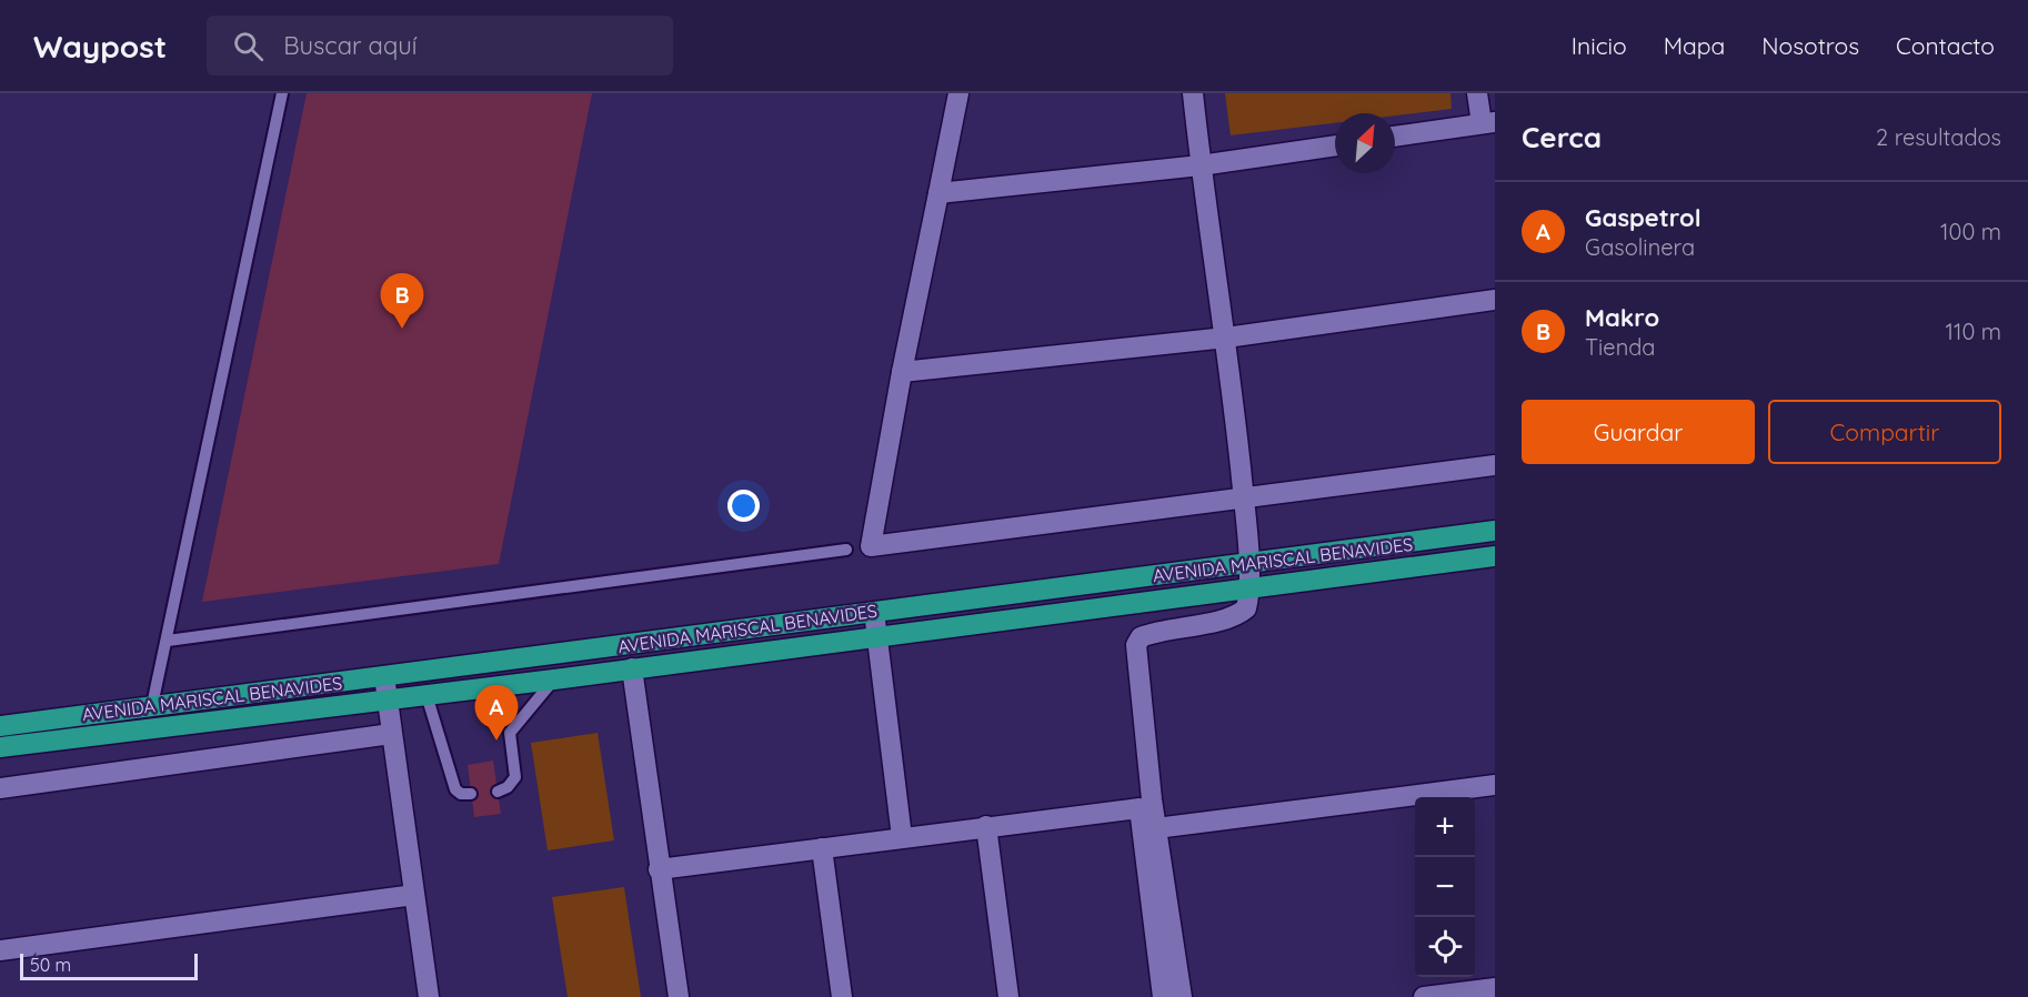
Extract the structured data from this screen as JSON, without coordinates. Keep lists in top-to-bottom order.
{
  "streets": {
    "highway": ["AVENIDA MARISCAL BENAVIDES"]
  },
  "scale_bar": "50 m",
  "north": "top right",
  "page": {
    "header": "Waypost",
    "search": "Buscar aquí",
    "nav": [
      "Inicio",
      "Mapa",
      "Nosotros",
      "Contacto"
    ],
    "heading": ["Cerca", "2 resultados"],
    "list": [
      {
        "mark": "A",
        "name": "Gaspetrol",
        "note": "Gasolinera",
        "value": "100 m"
      },
      {
        "mark": "B",
        "name": "Makro",
        "note": "Tienda",
        "value": "110 m"
      }
    ],
    "pins": ["B", "A"],
    "buttons": ["Guardar", "Compartir"],
    "map_buttons": ["+", "−"],
    "scale": "50 m"
  }
}
